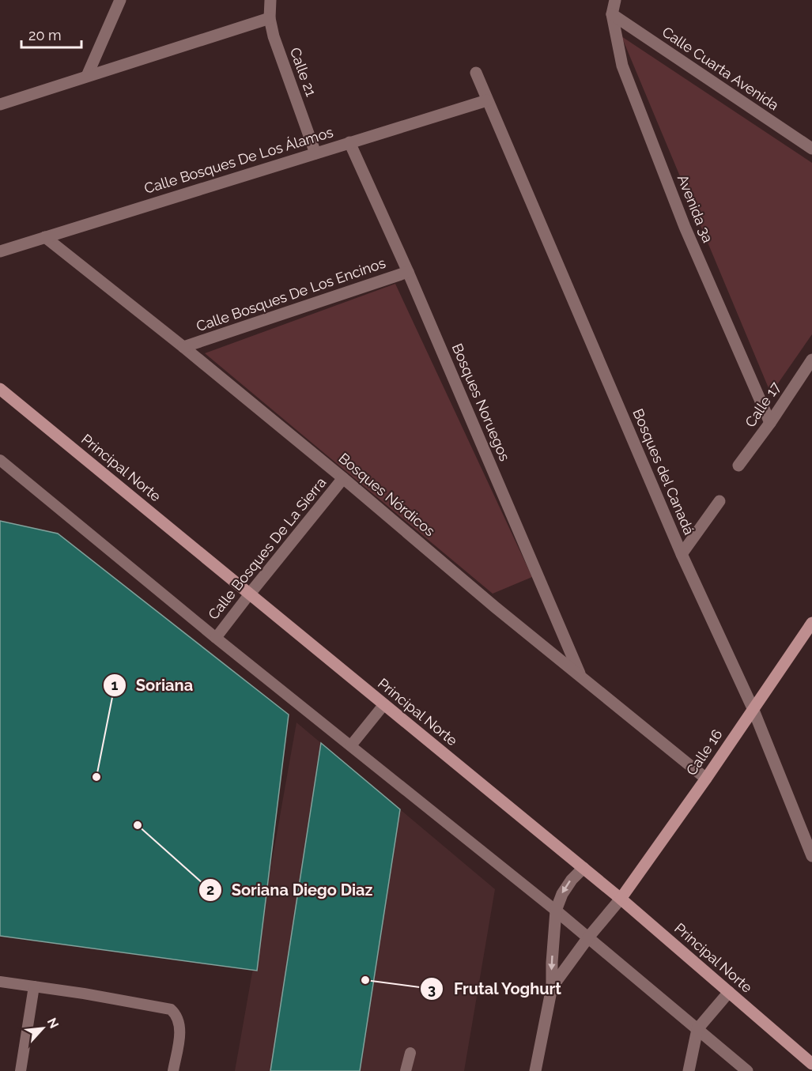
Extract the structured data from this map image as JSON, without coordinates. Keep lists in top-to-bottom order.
{
  "streets": {
    "street": [
      "Calle Cuarta Avenida",
      "Calle 21",
      "Calle Bosques De Los Álamos",
      "Avenida 3a",
      "Calle Bosques De Los Encinos",
      "Bosques Noruegos",
      "Calle 17",
      "Principal Norte",
      "Bosques del Canadá",
      "Bosques Nórdicos",
      "Calle Bosques De La Sierra",
      "Calle 16"
    ]
  },
  "crossings": [
    ["Calle Cuarta Avenida", "Avenida 3a"],
    ["Calle 21", "Calle Bosques De Los Álamos"],
    ["Calle Bosques De Los Álamos", "Bosques Noruegos"],
    ["Calle Bosques De Los Álamos", "Bosques del Canadá"],
    ["Calle Bosques De Los Álamos", "Bosques Nórdicos"],
    ["Avenida 3a", "Calle 17"],
    ["Calle Bosques De Los Encinos", "Bosques Noruegos"],
    ["Calle Bosques De Los Encinos", "Bosques Nórdicos"],
    ["Bosques Noruegos", "Bosques Nórdicos"],
    ["Principal Norte", "Calle Bosques De La Sierra"],
    ["Principal Norte", "Calle 16"],
    ["Bosques del Canadá", "Calle 16"],
    ["Bosques Nórdicos", "Calle Bosques De La Sierra"],
    ["Bosques Nórdicos", "Calle 16"]
  ],
  "places": ["Soriana", "Soriana Diego Diaz", "Frutal Yoghurt"],
  "scale_bar": "20 m",
  "north": "top right"
}
